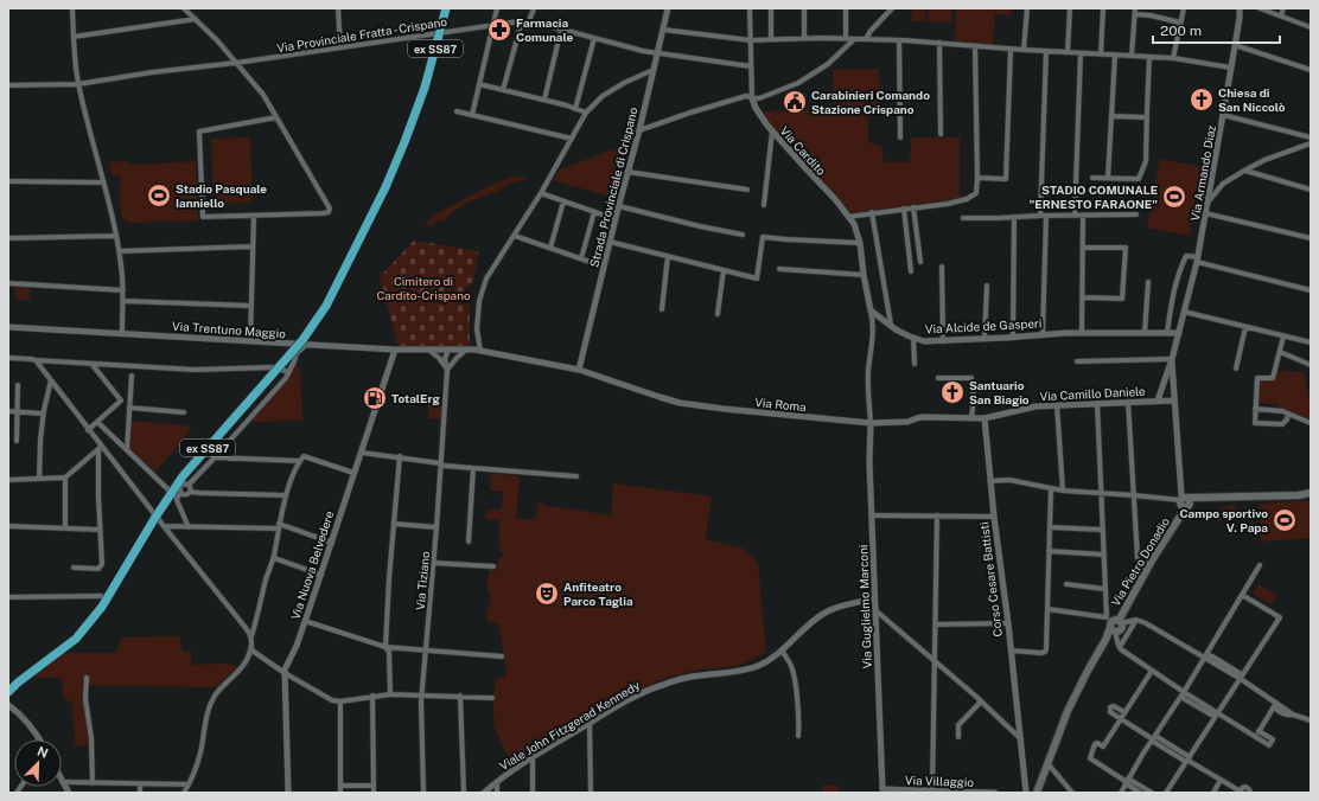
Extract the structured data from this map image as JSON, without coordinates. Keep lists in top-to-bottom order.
{
  "streets": {
    "highway": ["ex SS87"],
    "main road": ["Via Pietro Donadio"],
    "street": [
      "Via Provinciale Fratta - Crispano",
      "Via Cardito",
      "Via Armando Diaz",
      "Strada Provinciale di Crispano",
      "Via Alcide de Gasperi",
      "Via Trentuno Maggio",
      "Via Camillo Daniele",
      "Via Roma",
      "Via Nuova Belvedere",
      "Corso Cesare Battisti",
      "Via Tiziano",
      "Via Guglielmo Marconi",
      "Viale John Fitzgerad Kennedy",
      "Via Villaggio"
    ]
  },
  "crossings": [
    ["Via Provinciale Fratta - Crispano", "Strada Provinciale di Crispano"],
    ["Via Armando Diaz", "Via Alcide de Gasperi"],
    ["Via Armando Diaz", "Via Camillo Daniele"],
    ["Strada Provinciale di Crispano", "Via Roma"],
    ["Via Trentuno Maggio", "Via Roma"],
    ["Via Trentuno Maggio", "Via Nuova Belvedere"],
    ["Via Trentuno Maggio", "Via Tiziano"],
    ["Via Camillo Daniele", "Via Roma"],
    ["Via Camillo Daniele", "Corso Cesare Battisti"],
    ["Via Roma", "Corso Cesare Battisti"],
    ["Via Roma", "Via Guglielmo Marconi"],
    ["Via Guglielmo Marconi", "Viale John Fitzgerad Kennedy"],
    ["Via Guglielmo Marconi", "Via Villaggio"]
  ],
  "parks": ["Cimitero di Cardito-Crispano"],
  "places": {
    "pharmacy": ["Farmacia Comunale"],
    "church": ["Chiesa di San Niccolò", "Santuario San Biagio"],
    "public building": ["Carabinieri Comando Stazione Crispano"],
    "sports": ["Stadio Pasquale Ianniello", "STADIO COMUNALE \"ERNESTO FARAONE\"", "Campo sportivo V. Papa"],
    "fuel station": ["TotalErg"],
    "theatre": ["Anfiteatro Parco Taglia"]
  },
  "scale_bar": "200 m",
  "north": "top right"
}
